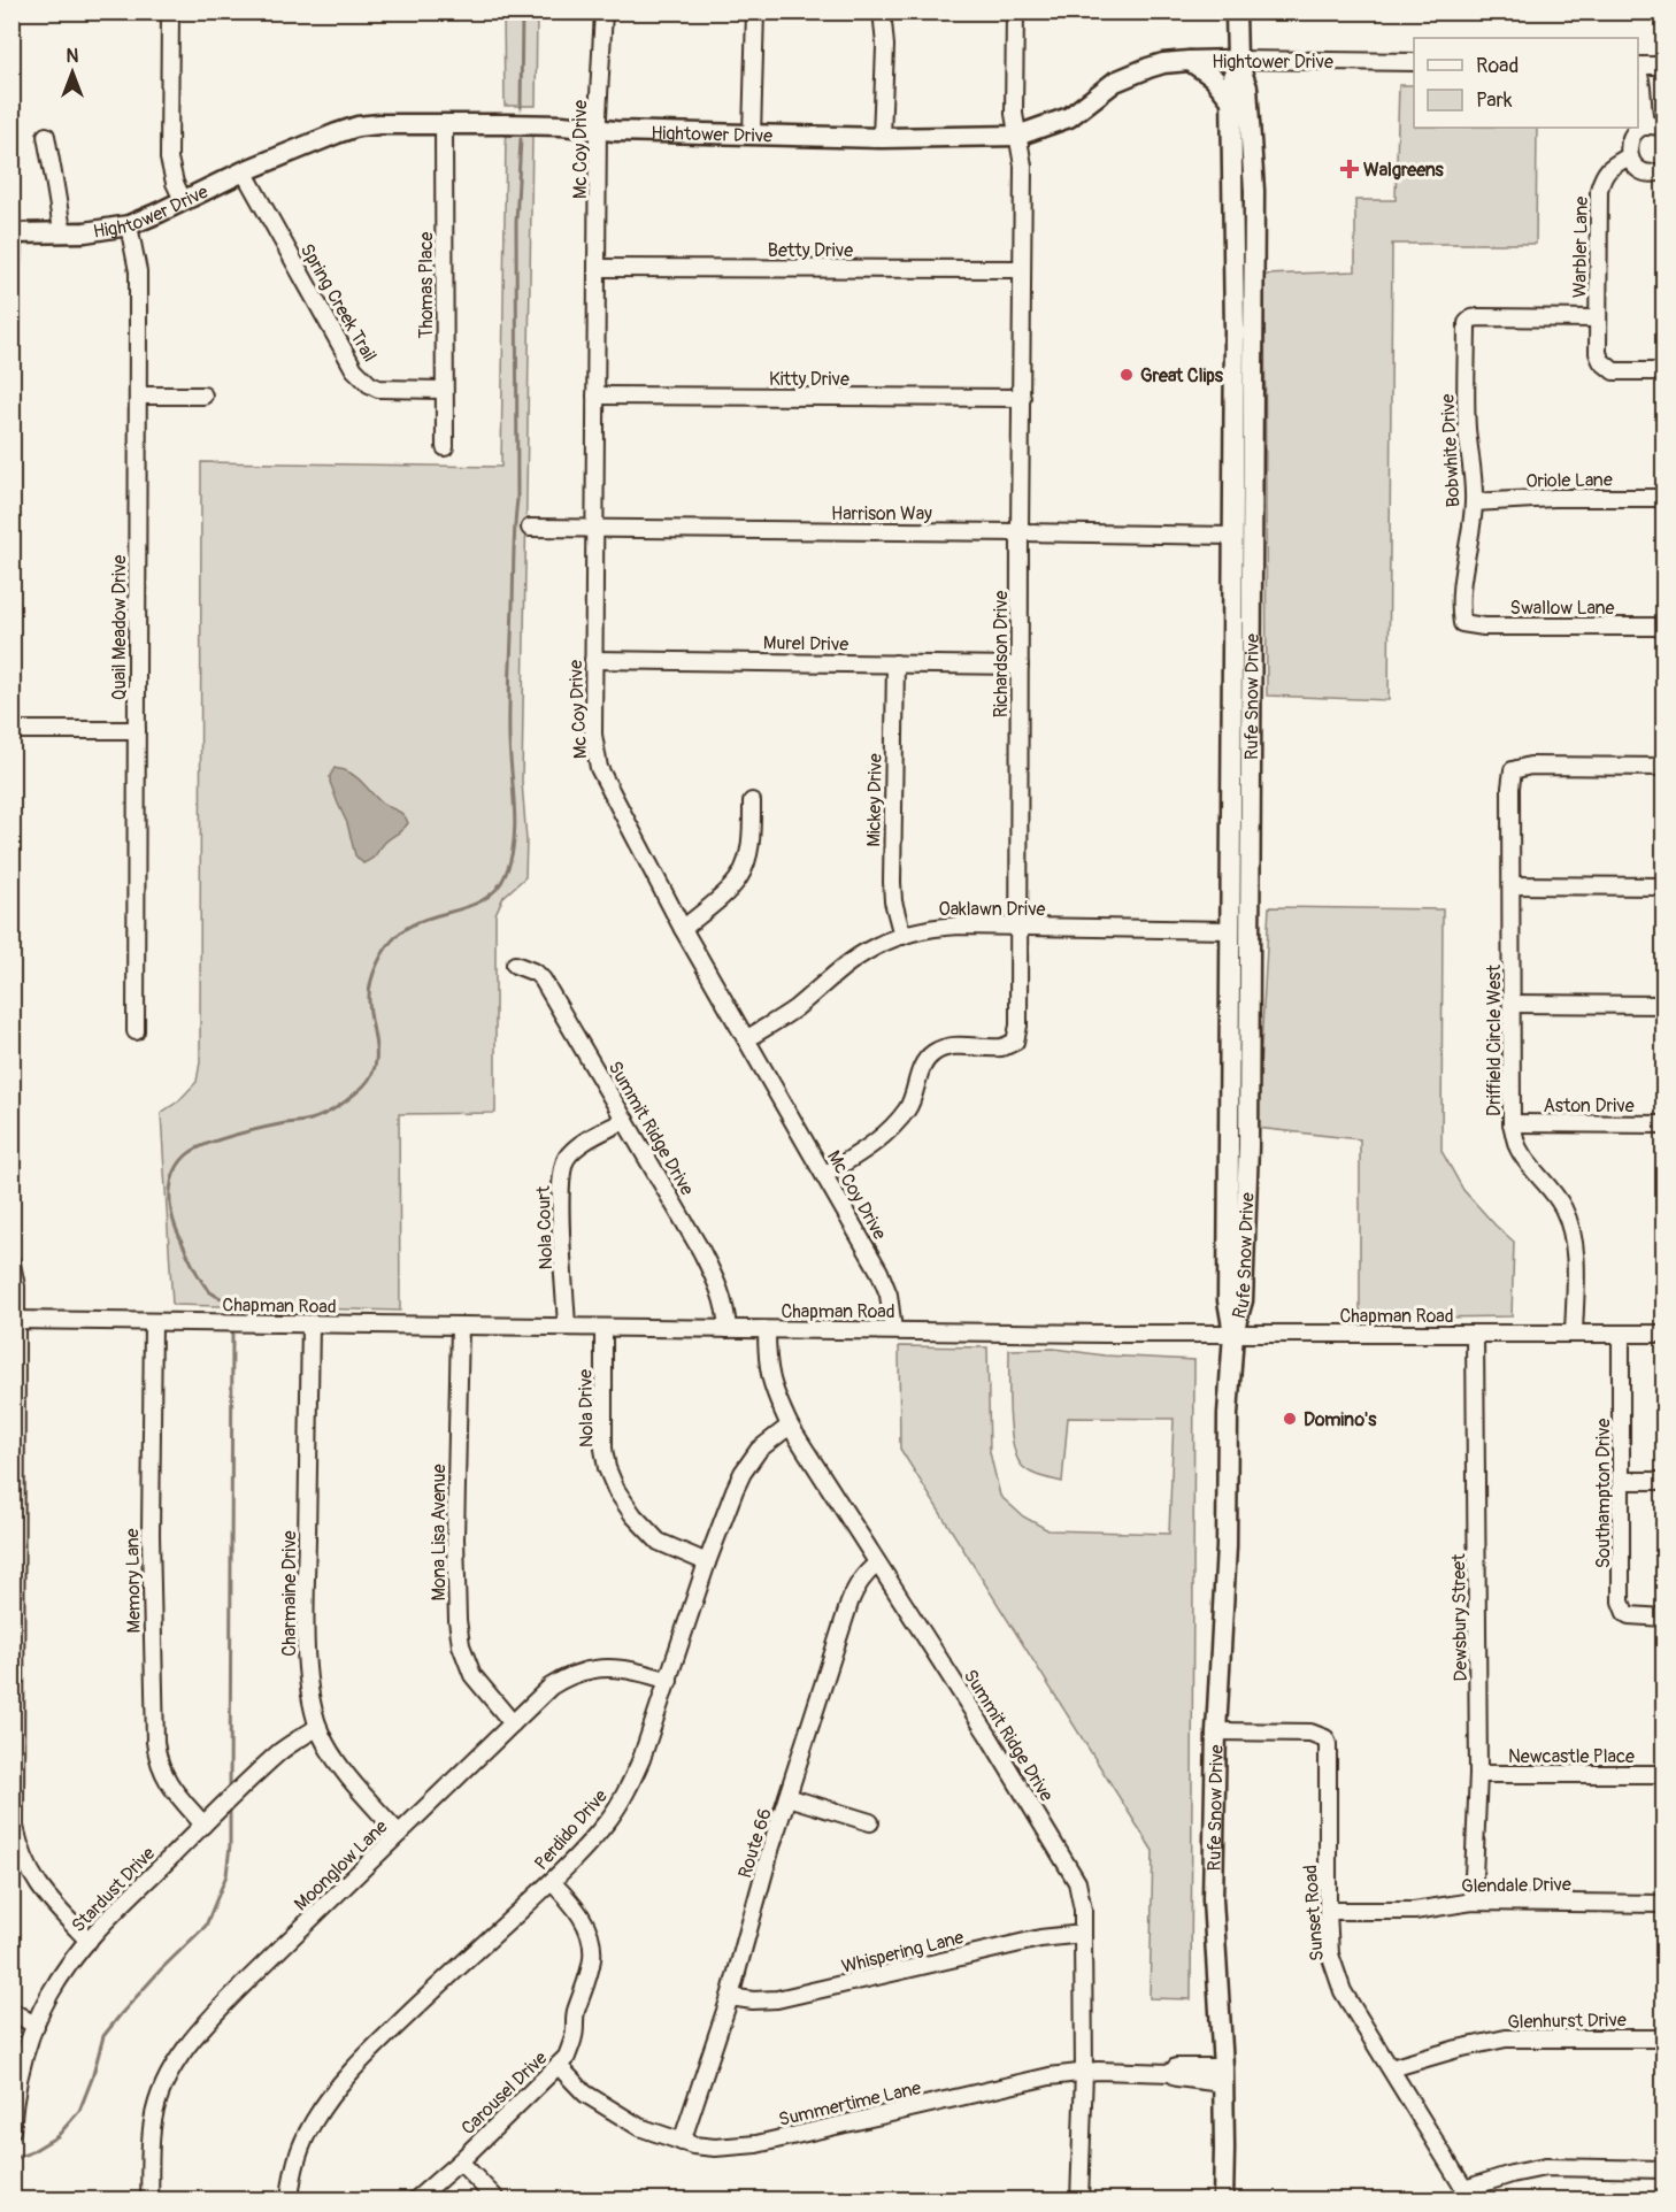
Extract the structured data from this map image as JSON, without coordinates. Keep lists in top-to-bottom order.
{
  "streets": {
    "main road": ["Hightower Drive", "Rufe Snow Drive"],
    "street": [
      "Mc Coy Drive",
      "Warbler Lane",
      "Betty Drive",
      "Thomas Place",
      "Spring Creek Trail",
      "Kitty Drive",
      "Bobwhite Drive",
      "Oriole Lane",
      "Harrison Way",
      "Swallow Lane",
      "Quail Meadow Drive",
      "Murel Drive",
      "Richardson Drive",
      "Mickey Drive",
      "Oaklawn Drive",
      "Driffield Circle West",
      "Aston Drive",
      "Summit Ridge Drive",
      "Nola Court",
      "Chapman Road",
      "Nola Drive",
      "Southampton Drive",
      "Mona Lisa Avenue",
      "Memory Lane",
      "Charmaine Drive",
      "Dewsbury Street",
      "Newcastle Place",
      "Perdido Drive",
      "Route 66",
      "Moonglow Lane",
      "Glendale Drive",
      "Stardust Drive",
      "Sunset Road",
      "Whispering Lane",
      "Glenhurst Drive",
      "Carousel Drive",
      "Summertime Lane"
    ]
  },
  "crossings": [
    ["Hightower Drive", "Mc Coy Drive"],
    ["Hightower Drive", "Thomas Place"],
    ["Hightower Drive", "Spring Creek Trail"],
    ["Hightower Drive", "Quail Meadow Drive"],
    ["Hightower Drive", "Richardson Drive"],
    ["Hightower Drive", "Rufe Snow Drive"],
    ["Mc Coy Drive", "Betty Drive"],
    ["Mc Coy Drive", "Kitty Drive"],
    ["Mc Coy Drive", "Harrison Way"],
    ["Mc Coy Drive", "Murel Drive"],
    ["Mc Coy Drive", "Richardson Drive"],
    ["Mc Coy Drive", "Oaklawn Drive"],
    ["Mc Coy Drive", "Chapman Road"],
    ["Warbler Lane", "Bobwhite Drive"],
    ["Betty Drive", "Richardson Drive"],
    ["Thomas Place", "Spring Creek Trail"],
    ["Kitty Drive", "Richardson Drive"],
    ["Bobwhite Drive", "Oriole Lane"],
    ["Bobwhite Drive", "Swallow Lane"],
    ["Harrison Way", "Richardson Drive"],
    ["Harrison Way", "Rufe Snow Drive"],
    ["Murel Drive", "Richardson Drive"],
    ["Murel Drive", "Mickey Drive"],
    ["Richardson Drive", "Oaklawn Drive"],
    ["Rufe Snow Drive", "Oaklawn Drive"],
    ["Rufe Snow Drive", "Chapman Road"],
    ["Rufe Snow Drive", "Sunset Road"],
    ["Rufe Snow Drive", "Summertime Lane"],
    ["Mickey Drive", "Oaklawn Drive"],
    ["Driffield Circle West", "Aston Drive"],
    ["Driffield Circle West", "Chapman Road"],
    ["Summit Ridge Drive", "Nola Court"],
    ["Summit Ridge Drive", "Chapman Road"],
    ["Summit Ridge Drive", "Perdido Drive"],
    ["Summit Ridge Drive", "Route 66"],
    ["Summit Ridge Drive", "Whispering Lane"],
    ["Summit Ridge Drive", "Summertime Lane"],
    ["Nola Court", "Chapman Road"],
    ["Chapman Road", "Nola Drive"],
    ["Chapman Road", "Southampton Drive"],
    ["Chapman Road", "Mona Lisa Avenue"],
    ["Chapman Road", "Memory Lane"],
    ["Chapman Road", "Charmaine Drive"],
    ["Chapman Road", "Dewsbury Street"],
    ["Nola Drive", "Perdido Drive"],
    ["Mona Lisa Avenue", "Moonglow Lane"],
    ["Memory Lane", "Stardust Drive"],
    ["Charmaine Drive", "Moonglow Lane"],
    ["Charmaine Drive", "Stardust Drive"],
    ["Dewsbury Street", "Newcastle Place"],
    ["Dewsbury Street", "Glendale Drive"],
    ["Perdido Drive", "Moonglow Lane"],
    ["Perdido Drive", "Carousel Drive"],
    ["Route 66", "Whispering Lane"],
    ["Route 66", "Summertime Lane"],
    ["Glendale Drive", "Sunset Road"],
    ["Sunset Road", "Glenhurst Drive"],
    ["Carousel Drive", "Summertime Lane"]
  ],
  "places": {
    "health": ["Walgreens"],
    "other": ["Great Clips", "Domino's"]
  },
  "legend": ["Road", "Park"],
  "north": "top"
}
